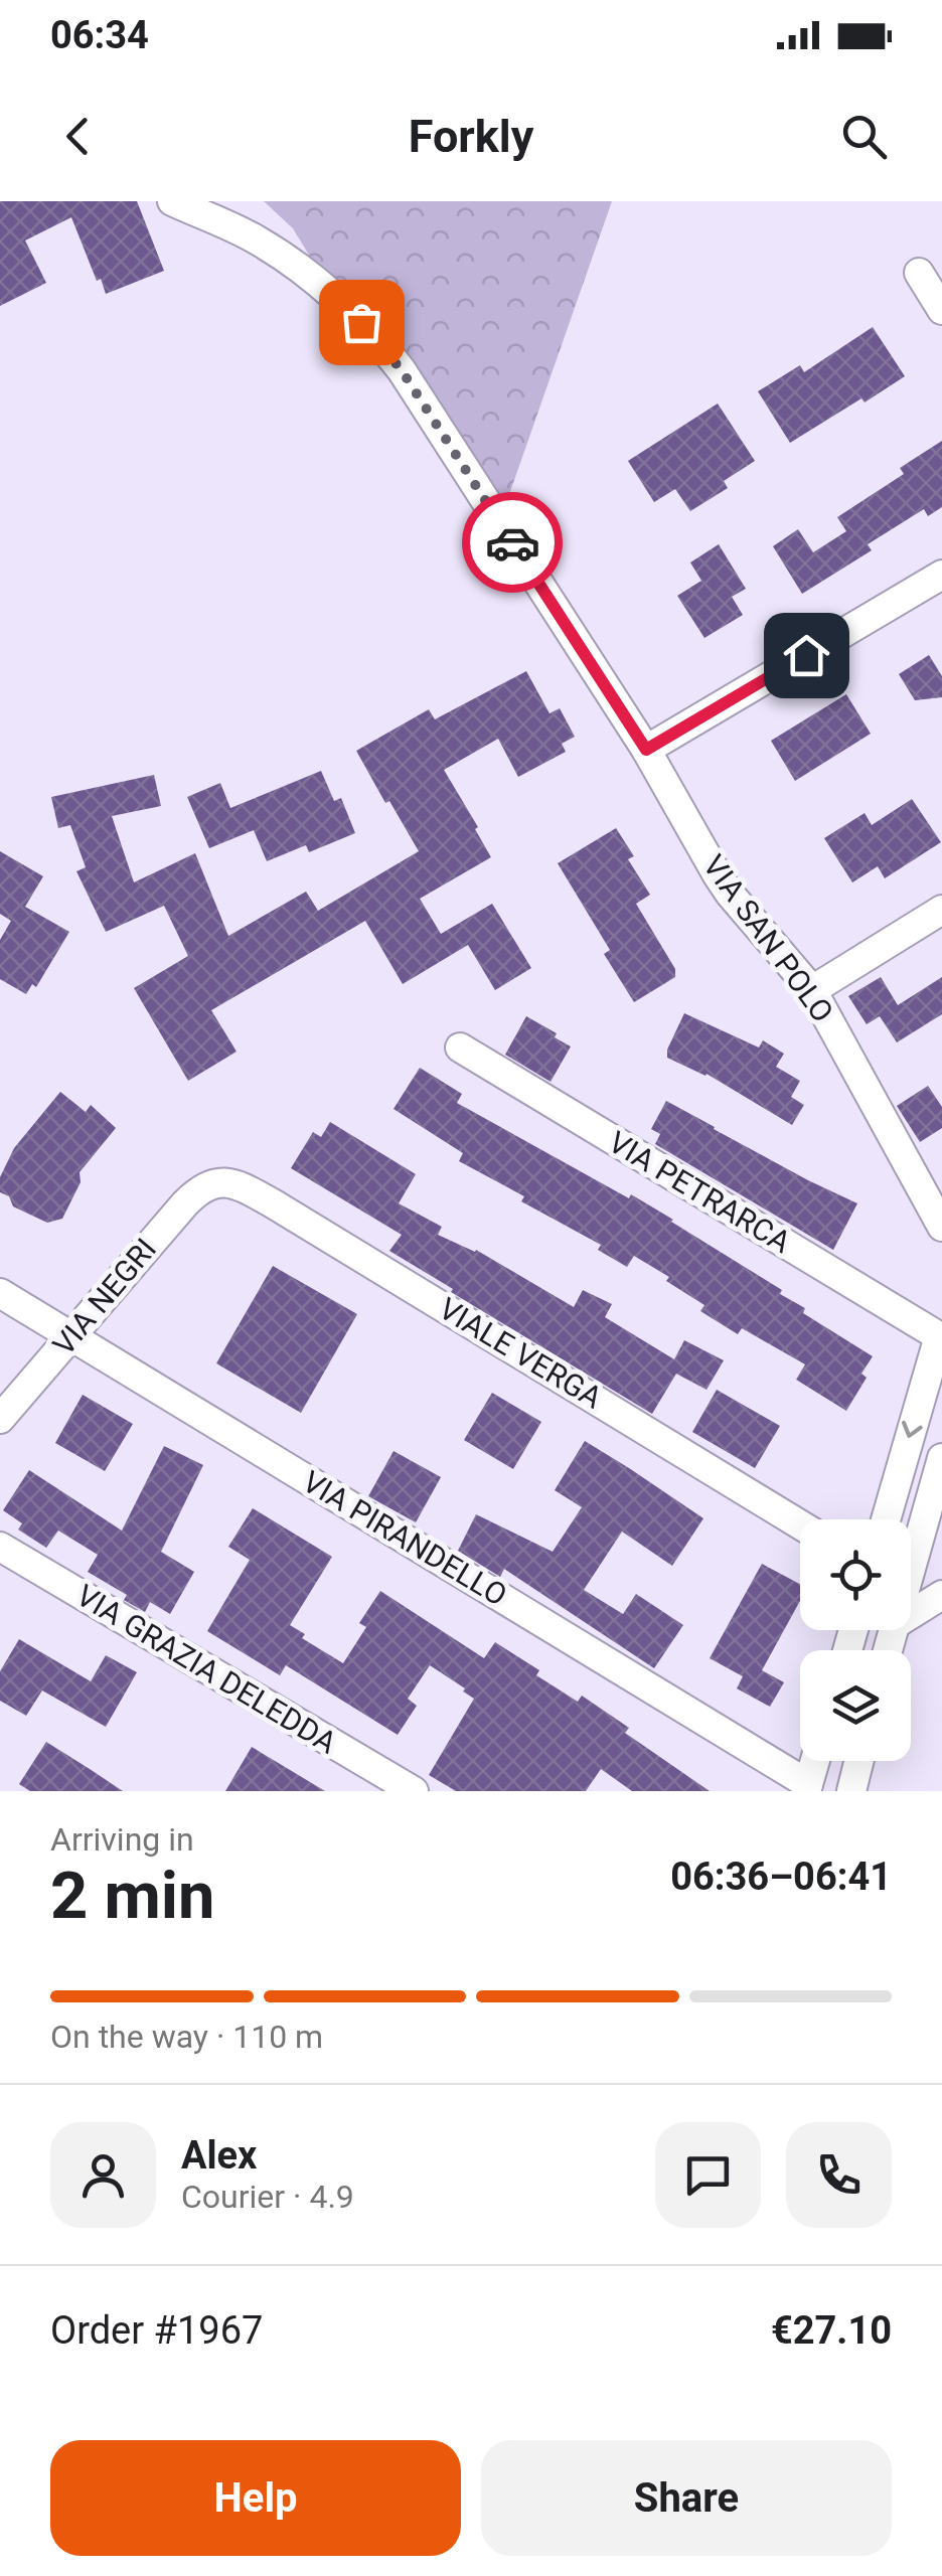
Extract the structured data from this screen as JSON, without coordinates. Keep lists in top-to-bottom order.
{
  "streets": {
    "street": [
      "VIA SAN POLO",
      "VIA PETRARCA",
      "VIA NEGRI",
      "VIALE VERGA",
      "VIA PIRANDELLO",
      "VIA GRAZIA DELEDDA"
    ]
  },
  "crossings": [
    ["VIA NEGRI", "VIALE VERGA"],
    ["VIA NEGRI", "VIA PIRANDELLO"]
  ],
  "page": {
    "status": "06:34",
    "header": "Forkly",
    "heading": ["2 min", "Arriving in", "06:36–06:41"],
    "panel": [
      "Alex",
      "Courier · 4.9",
      "Order #1967",
      "€27.10"
    ],
    "bar": "On the way · 110 m",
    "buttons": ["Help", "Share"]
  }
}
